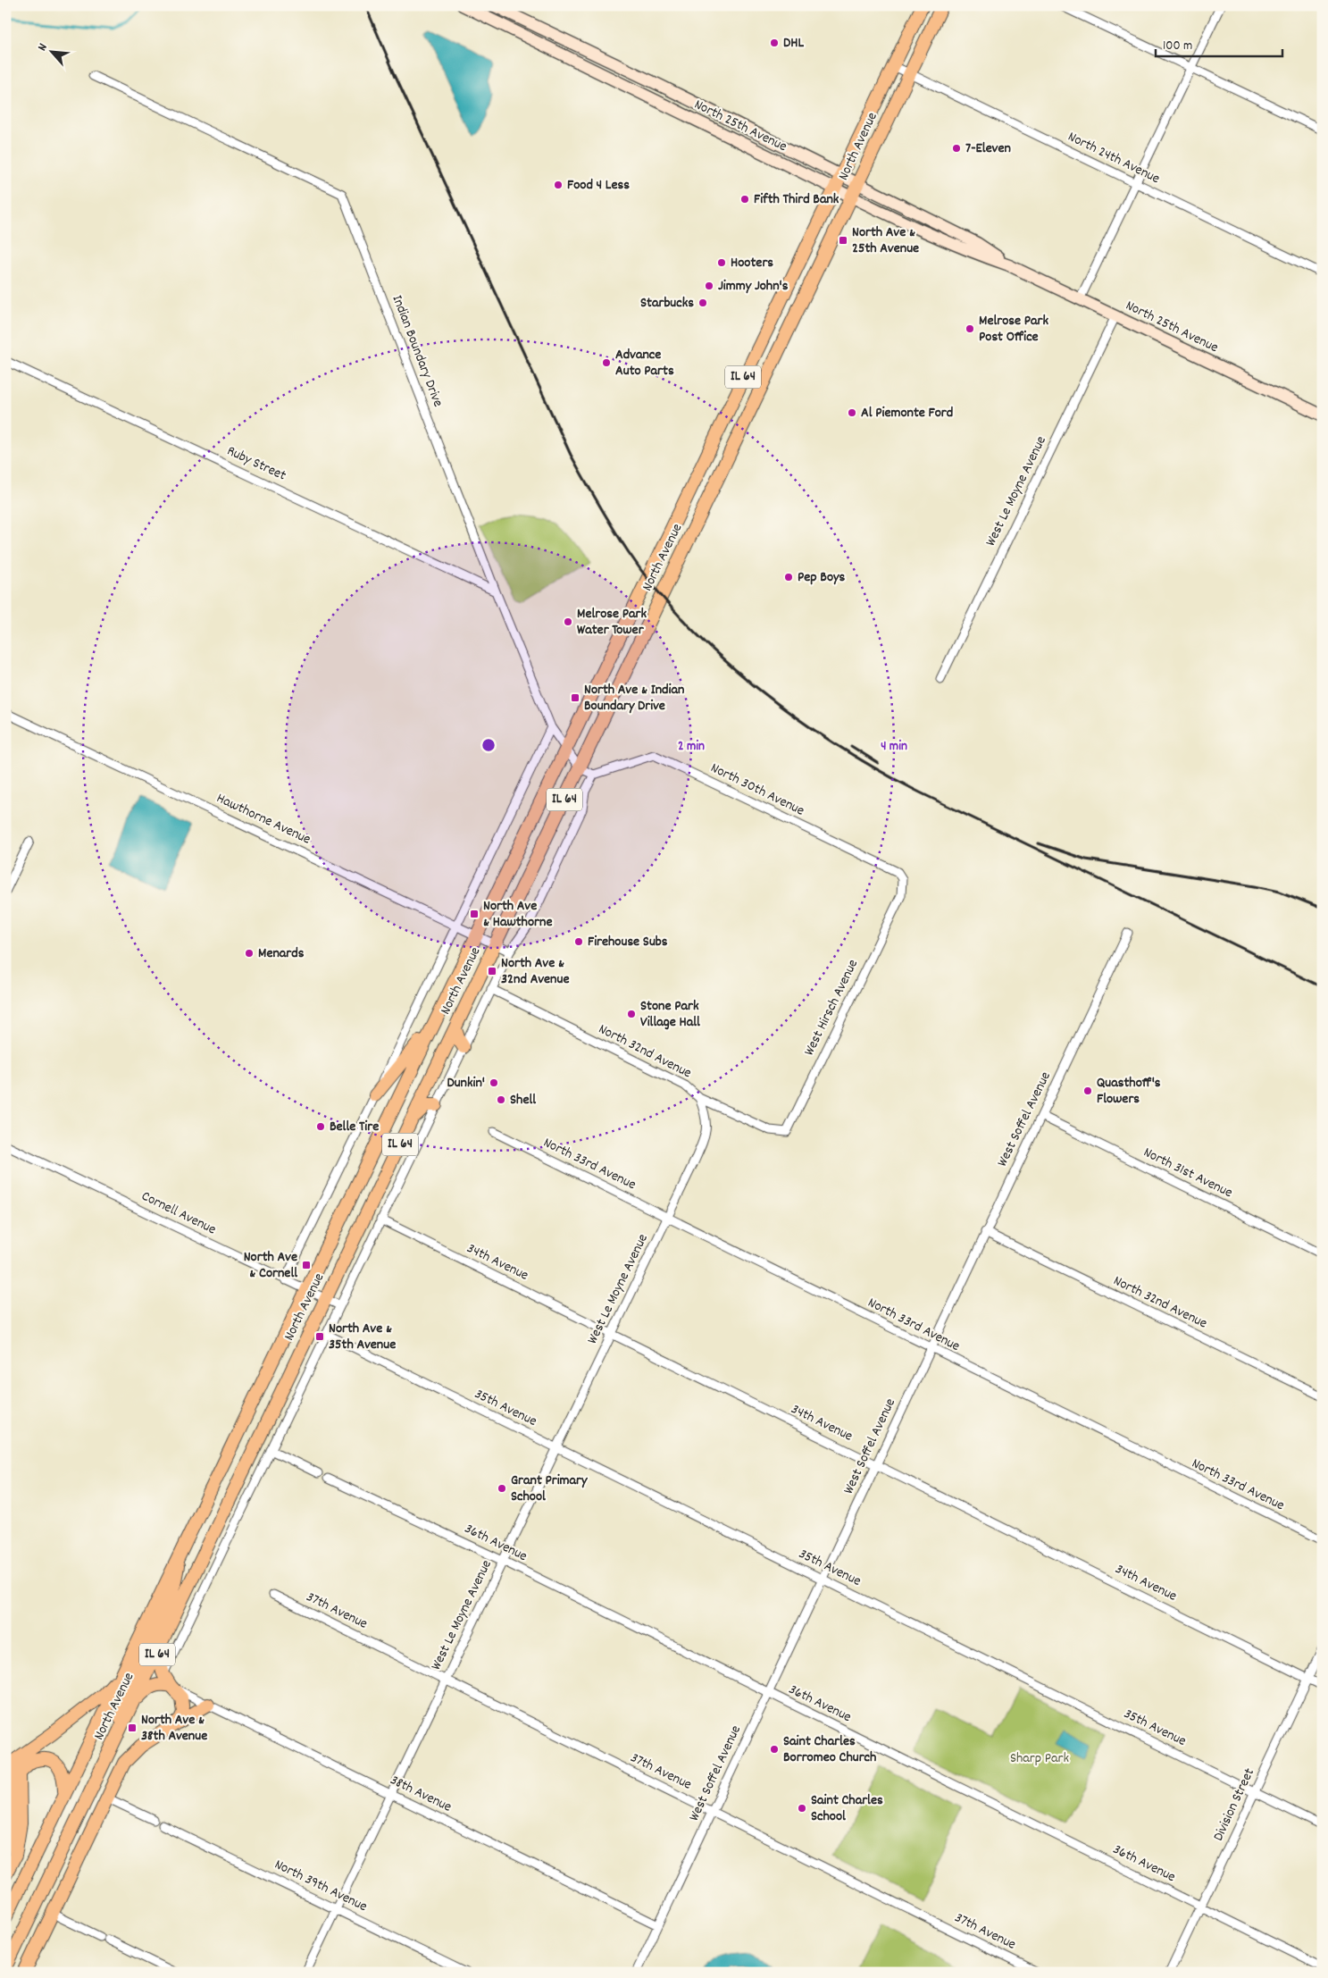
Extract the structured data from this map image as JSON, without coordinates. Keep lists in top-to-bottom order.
{
  "streets": {
    "main road": ["North 25th Avenue", "North Avenue", "IL 64"],
    "street": [
      "North 24th Avenue",
      "Indian Boundary Drive",
      "Ruby Street",
      "West Le Moyne Avenue",
      "North 30th Avenue",
      "Hawthorne Avenue",
      "West Hirsch Avenue",
      "North 32nd Avenue",
      "West Soffel Avenue",
      "North 33rd Avenue",
      "North 31st Avenue",
      "Cornell Avenue",
      "34th Avenue",
      "35th Avenue",
      "36th Avenue",
      "37th Avenue",
      "38th Avenue",
      "Division Street",
      "North 39th Avenue"
    ]
  },
  "crossings": [
    ["North 25th Avenue", "North Avenue"],
    ["North 25th Avenue", "West Le Moyne Avenue"],
    ["North Avenue", "North 24th Avenue"],
    ["North Avenue", "Indian Boundary Drive"],
    ["North Avenue", "Hawthorne Avenue"],
    ["North Avenue", "Cornell Avenue"],
    ["Indian Boundary Drive", "Ruby Street"],
    ["West Le Moyne Avenue", "North 32nd Avenue"],
    ["West Le Moyne Avenue", "North 33rd Avenue"],
    ["West Le Moyne Avenue", "34th Avenue"],
    ["West Le Moyne Avenue", "35th Avenue"],
    ["West Le Moyne Avenue", "36th Avenue"],
    ["West Le Moyne Avenue", "37th Avenue"],
    ["West Le Moyne Avenue", "38th Avenue"],
    ["West Le Moyne Avenue", "North 39th Avenue"],
    ["North 30th Avenue", "West Hirsch Avenue"],
    ["West Hirsch Avenue", "North 32nd Avenue"],
    ["North 32nd Avenue", "West Soffel Avenue"],
    ["West Soffel Avenue", "North 33rd Avenue"],
    ["West Soffel Avenue", "North 31st Avenue"],
    ["West Soffel Avenue", "34th Avenue"],
    ["West Soffel Avenue", "35th Avenue"],
    ["West Soffel Avenue", "36th Avenue"],
    ["West Soffel Avenue", "37th Avenue"],
    ["West Soffel Avenue", "38th Avenue"],
    ["34th Avenue", "Division Street"],
    ["35th Avenue", "Division Street"],
    ["36th Avenue", "Division Street"]
  ],
  "parks": ["Sharp Park"],
  "places": {
    "other": [
      "DHL",
      "7-Eleven",
      "Food 4 Less",
      "Fifth Third Bank",
      "Hooters",
      "Jimmy John's",
      "Starbucks",
      "Melrose Park Post Office",
      "Advance Auto Parts",
      "Al Piemonte Ford",
      "Pep Boys",
      "Melrose Park Water Tower",
      "Firehouse Subs",
      "Menards",
      "Stone Park Village Hall",
      "Dunkin'",
      "Quasthoff's Flowers",
      "Shell",
      "Belle Tire",
      "Grant Primary School",
      "Saint Charles Borromeo Church",
      "Saint Charles School"
    ],
    "transit": [
      "North Ave & 25th Avenue",
      "North Ave & Indian Boundary Drive",
      "North Ave & Hawthorne",
      "North Ave & 32nd Avenue",
      "North Ave & Cornell",
      "North Ave & 35th Avenue",
      "North Ave & 38th Avenue"
    ]
  },
  "scale_bar": "100 m",
  "north": "top left",
  "rings": ["2 min", "4 min"]
}
